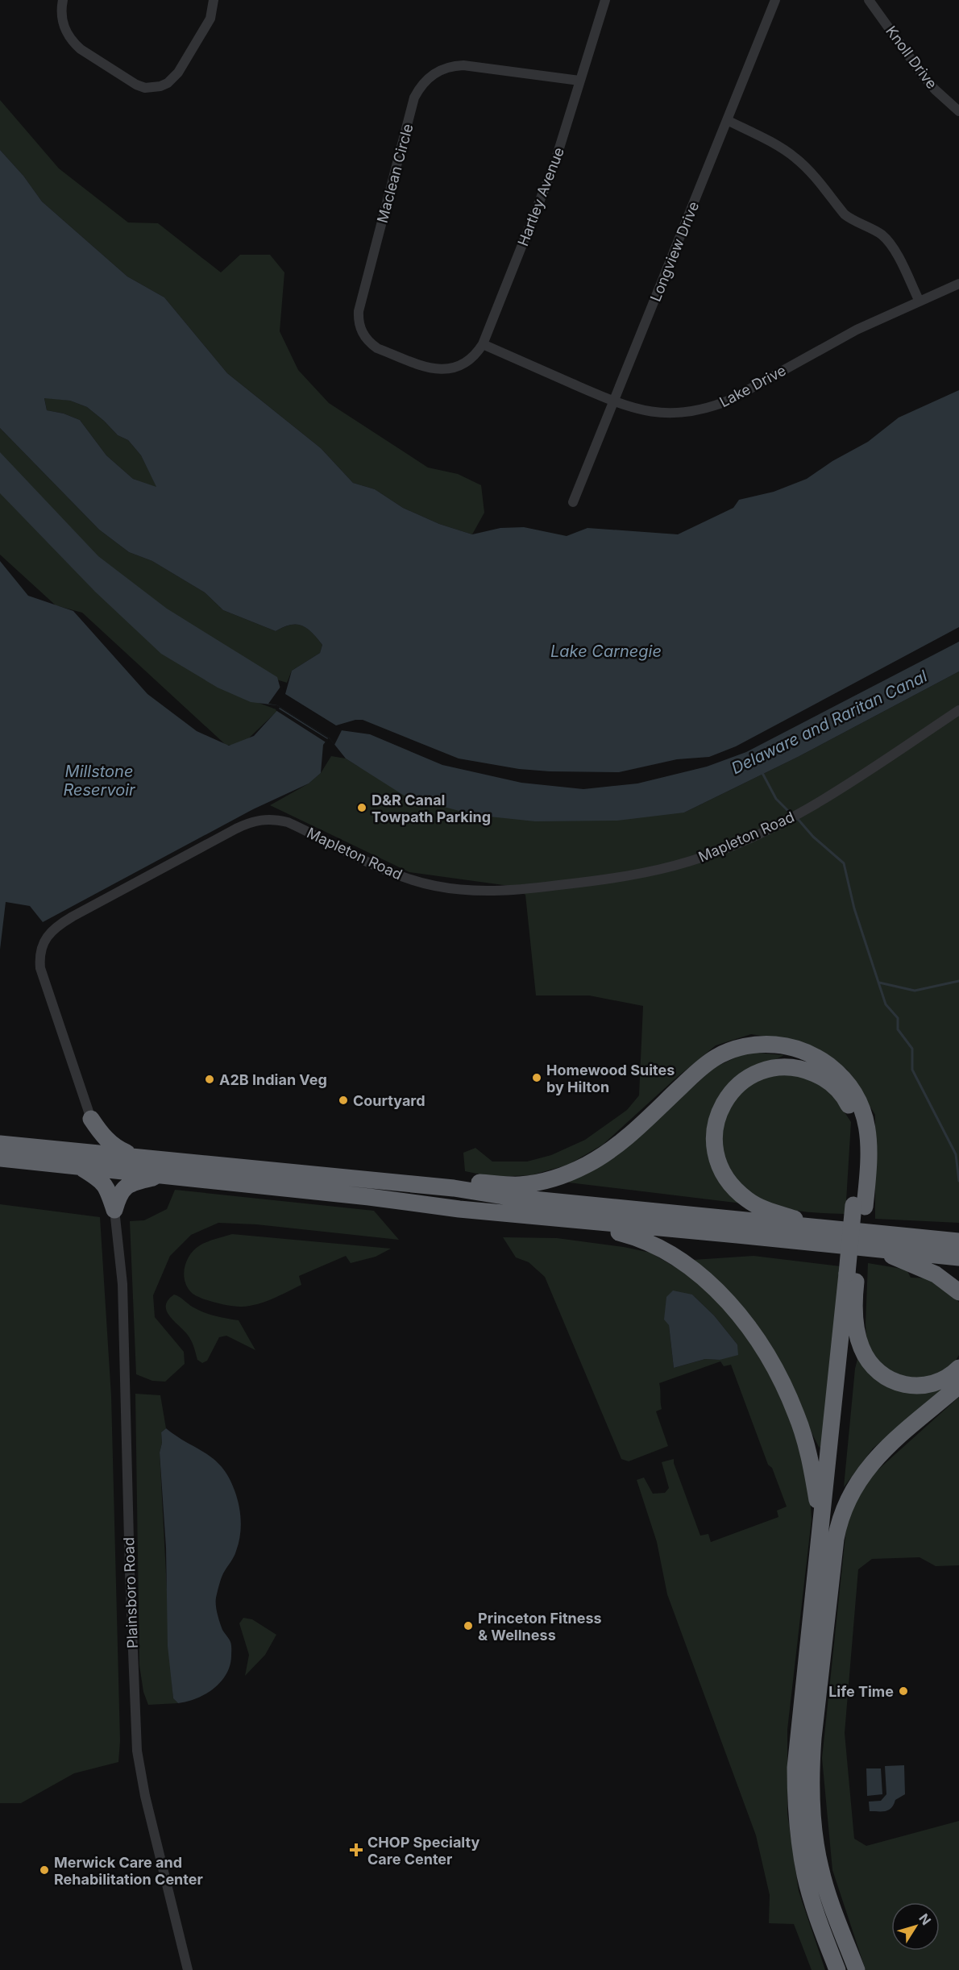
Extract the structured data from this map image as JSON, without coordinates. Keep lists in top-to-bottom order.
{
  "streets": {
    "street": [
      "Knoll Drive",
      "Maclean Circle",
      "Hartley Avenue",
      "Longview Drive",
      "Lake Drive",
      "Mapleton Road",
      "Plainsboro Road"
    ]
  },
  "crossings": [
    ["Maclean Circle", "Hartley Avenue"],
    ["Hartley Avenue", "Lake Drive"],
    ["Longview Drive", "Lake Drive"]
  ],
  "water": ["Lake Carnegie", "Delaware and Raritan Canal", "Millstone Reservoir"],
  "places": {
    "other": [
      "D&R Canal Towpath Parking",
      "Homewood Suites by Hilton",
      "A2B Indian Veg",
      "Courtyard",
      "Princeton Fitness & Wellness",
      "Life Time",
      "Merwick Care and Rehabilitation Center"
    ],
    "health": ["CHOP Specialty Care Center"]
  },
  "north": "top right"
}
